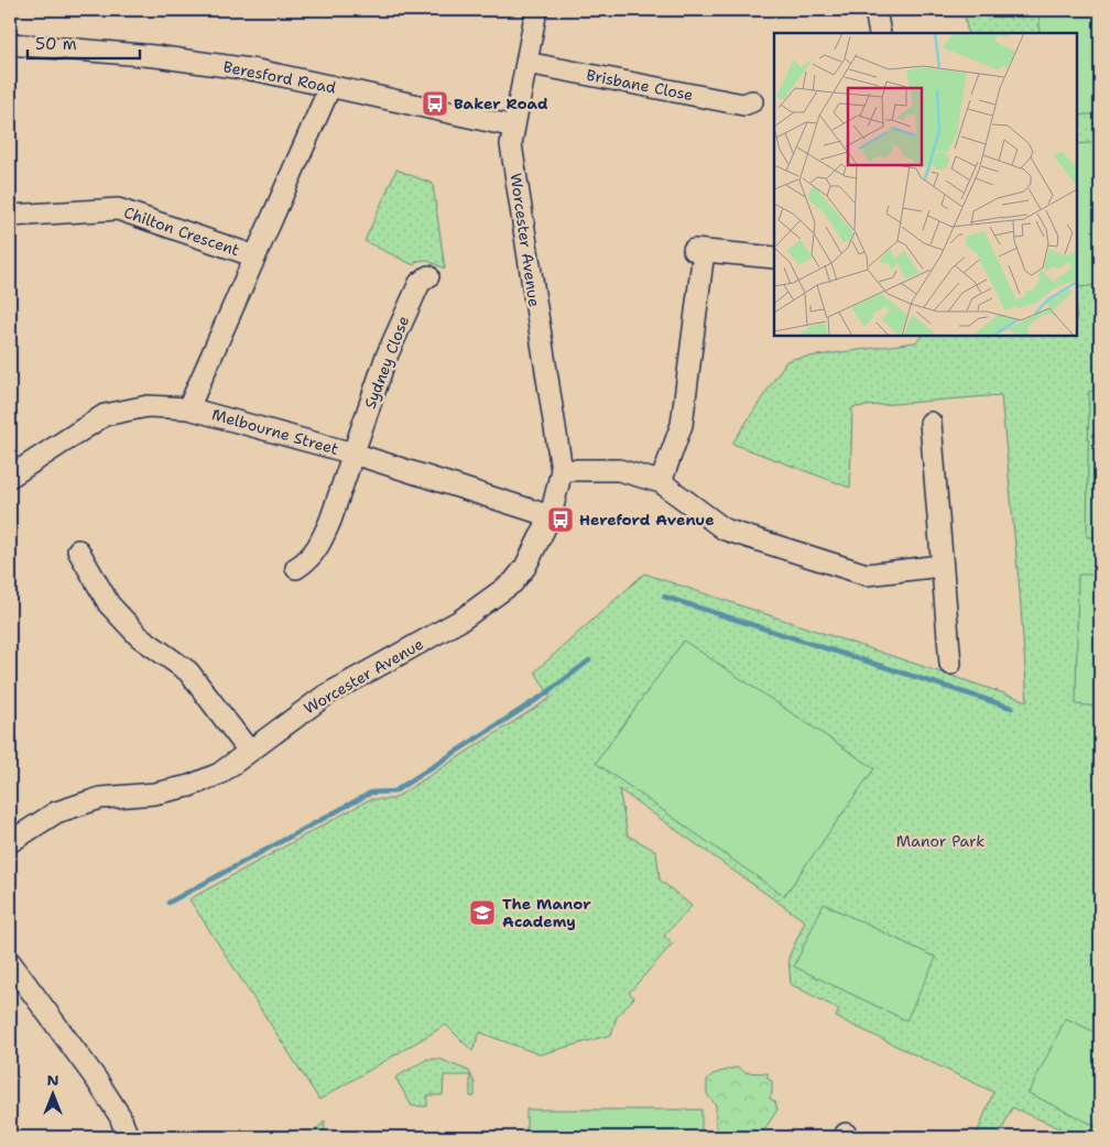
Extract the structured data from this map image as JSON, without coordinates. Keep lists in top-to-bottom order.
{
  "streets": {
    "street": [
      "Beresford Road",
      "Brisbane Close",
      "Chilton Crescent",
      "Worcester Avenue",
      "Sydney Close",
      "Melbourne Street"
    ]
  },
  "crossings": [
    ["Beresford Road", "Worcester Avenue"],
    ["Brisbane Close", "Worcester Avenue"],
    ["Worcester Avenue", "Melbourne Street"],
    ["Sydney Close", "Melbourne Street"]
  ],
  "parks": ["Manor Park"],
  "places": {
    "bus stop": ["Baker Road", "Hereford Avenue"],
    "school or university": ["The Manor Academy"]
  },
  "scale_bar": "50 m",
  "north": "top"
}
